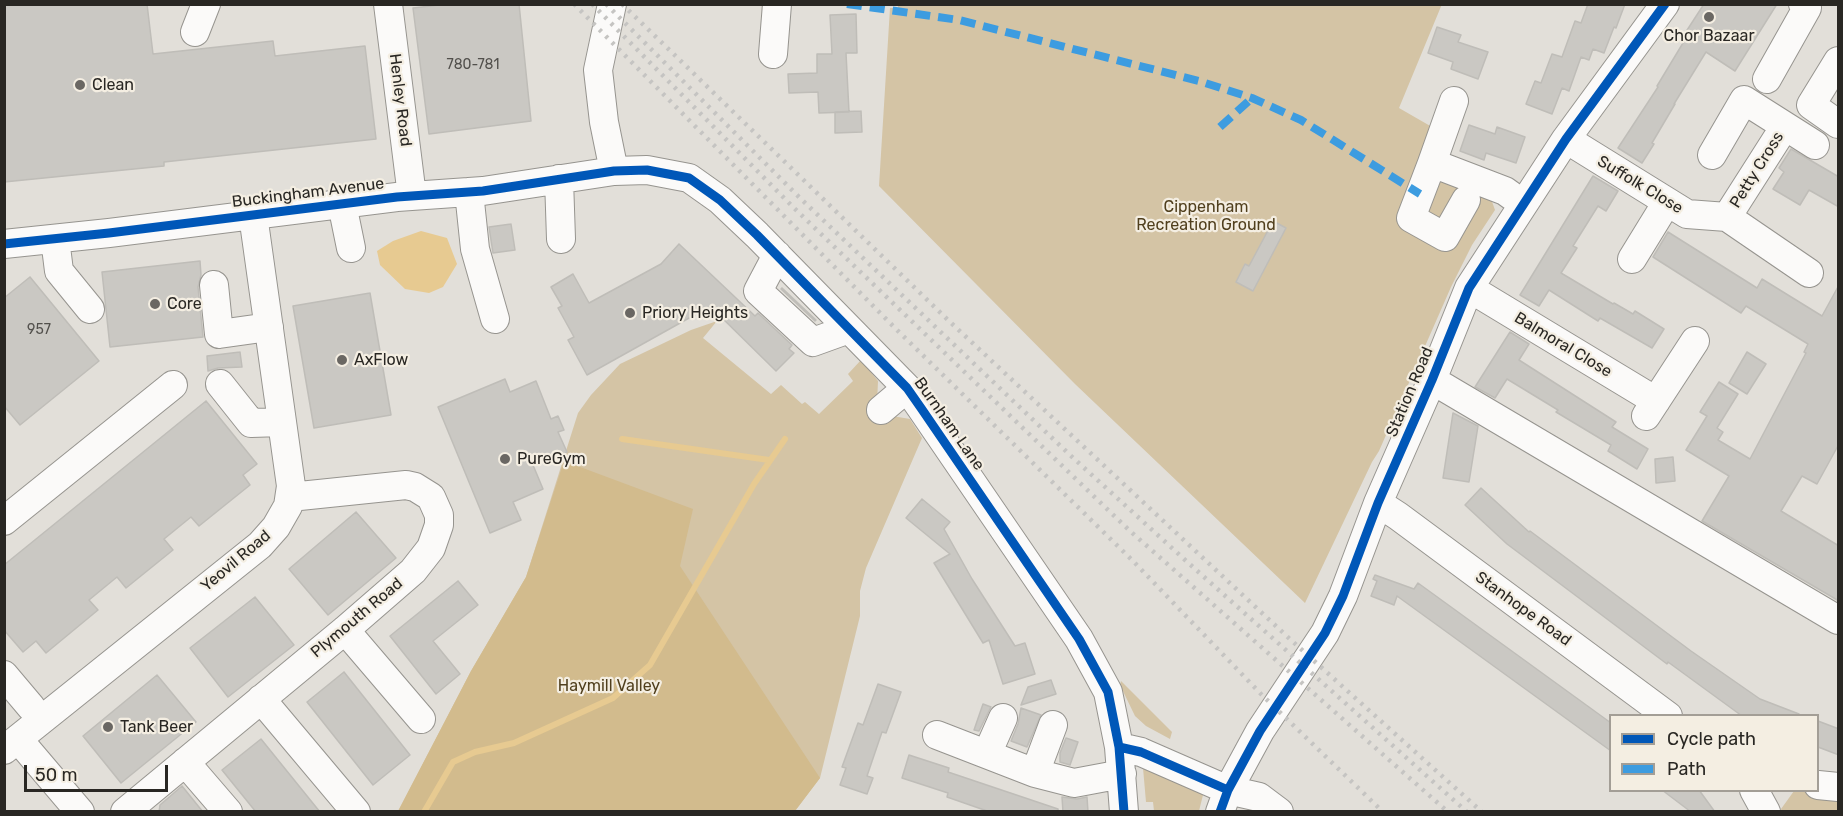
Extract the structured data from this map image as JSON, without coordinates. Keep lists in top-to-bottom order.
{
  "streets": {
    "street": [
      "Henley Road",
      "Petty Cross",
      "Suffolk Close",
      "Buckingham Avenue",
      "Balmoral Close",
      "Station Road",
      "Burnham Lane",
      "Yeovil Road",
      "Stanhope Road",
      "Plymouth Road"
    ]
  },
  "crossings": [
    ["Henley Road", "Buckingham Avenue"],
    ["Petty Cross", "Suffolk Close"],
    ["Suffolk Close", "Station Road"],
    ["Buckingham Avenue", "Burnham Lane"],
    ["Buckingham Avenue", "Yeovil Road"],
    ["Balmoral Close", "Station Road"],
    ["Station Road", "Stanhope Road"],
    ["Yeovil Road", "Plymouth Road"]
  ],
  "parks": ["Cippenham Recreation Ground", "Haymill Valley"],
  "places": [
    "Chor Bazaar",
    "Clean",
    "Core",
    "Priory Heights",
    "AxFlow",
    "PureGym",
    "Tank Beer"
  ],
  "house_numbers": ["780-781", "957"],
  "legend": ["Cycle path", "Path"],
  "scale_bar": "50 m"
}
